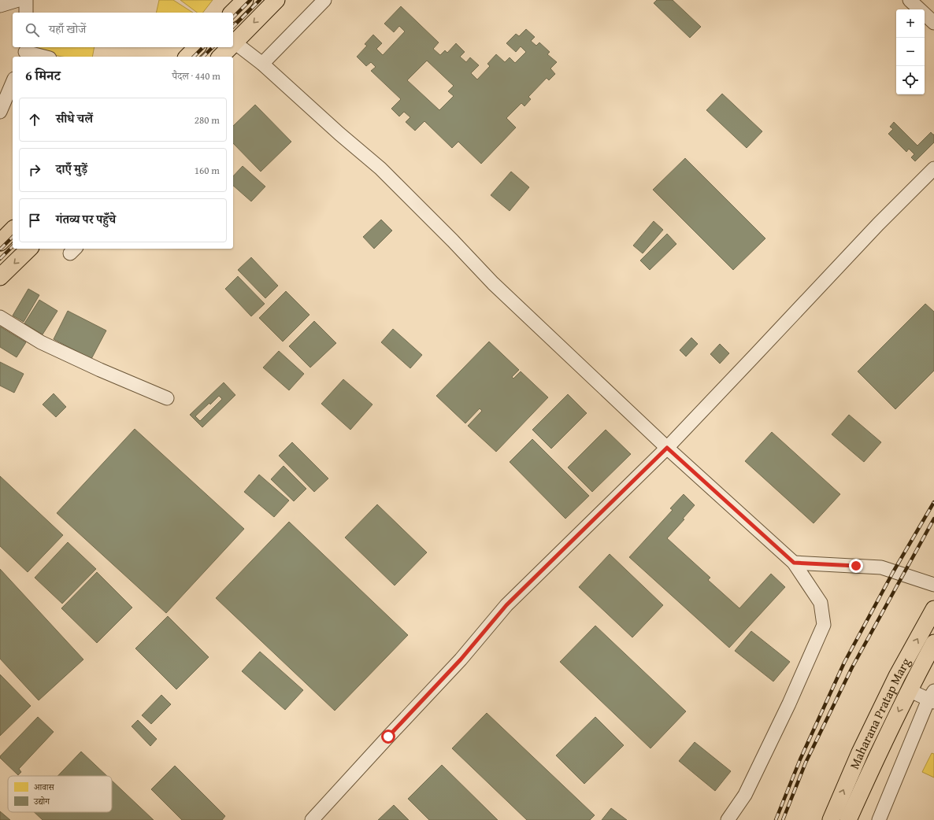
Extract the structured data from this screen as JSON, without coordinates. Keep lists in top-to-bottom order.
{
  "streets": {
    "main road": ["Maharana Pratap Marg"]
  },
  "legend": ["आवास", "उद्योग"],
  "page": {
    "map_buttons": ["+", "−"],
    "search": "यहाँ खोजें",
    "heading": ["6 मिनट", "पैदल · 440 m"],
    "list": [
      ["सीधे चलें", "280 m"],
      ["दाएँ मुड़ें", "160 m"],
      "गंतव्य पर पहुँचे"
    ]
  }
}
